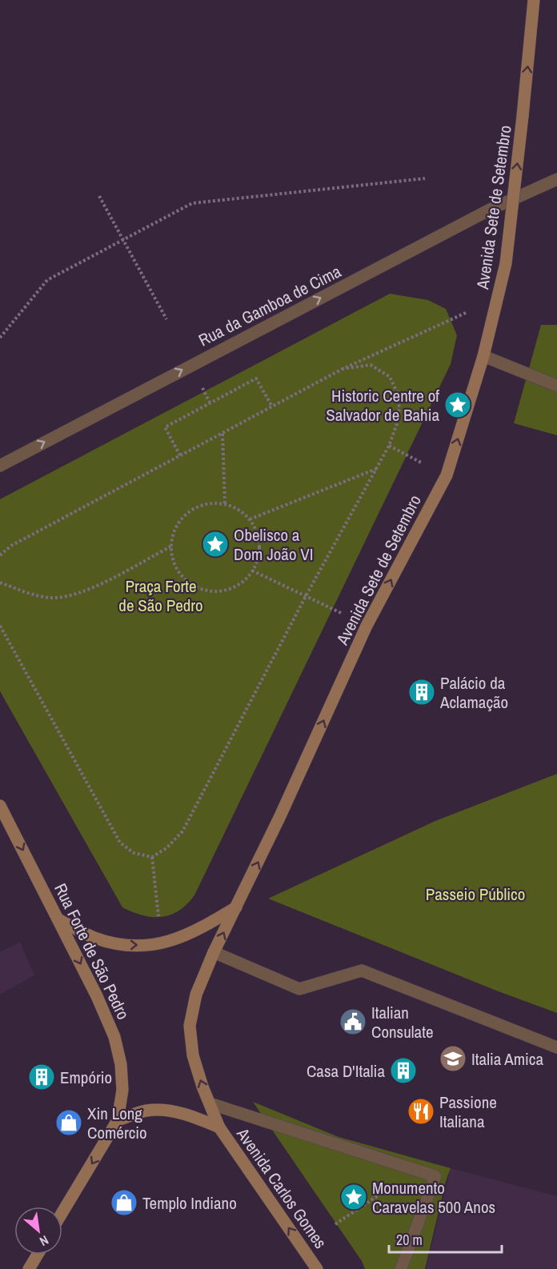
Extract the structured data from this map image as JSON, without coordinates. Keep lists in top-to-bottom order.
{
  "streets": {
    "main road": ["Avenida Sete de Setembro", "Rua Forte de São Pedro", "Avenida Carlos Gomes"],
    "street": ["Rua da Gamboa de Cima"]
  },
  "crossings": [
    ["Avenida Sete de Setembro", "Avenida Carlos Gomes"]
  ],
  "one_way": [
    "Avenida Sete de Setembro",
    "Rua da Gamboa de Cima",
    "Rua Forte de São Pedro",
    "Avenida Carlos Gomes"
  ],
  "parks": ["Praça Forte de São Pedro", "Passeio Público"],
  "places": {
    "place": ["Historic Centre of Salvador de Bahia", "Obelisco a Dom João VI", "Monumento Caravelas 500 Anos"],
    "building": ["Palácio da Aclamação", "Casa D'Italia", "Empório"],
    "public building": ["Italian Consulate"],
    "school or university": ["Italia Amica"],
    "restaurant": ["Passione Italiana"],
    "shop": ["Xin Long Comércio", "Templo Indiano"]
  },
  "scale_bar": "20 m",
  "north": "bottom right"
}
